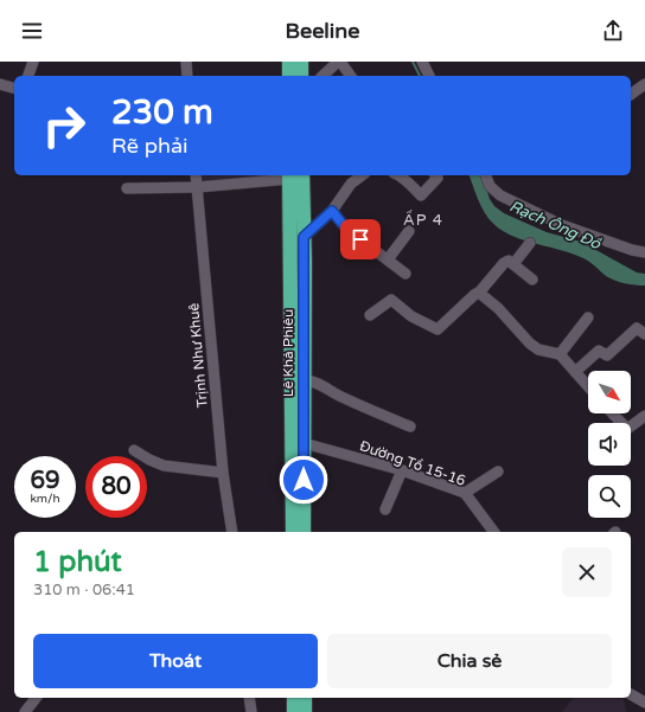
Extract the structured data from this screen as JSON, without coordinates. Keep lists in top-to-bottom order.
{
  "streets": {
    "highway": ["Lê Khả Phiêu"],
    "street": ["Trịnh Như Khuê", "Đường Tổ 15-16"]
  },
  "crossings": [
    ["Lê Khả Phiêu", "Đường Tổ 15-16"]
  ],
  "districts": ["ẤP 4"],
  "water": ["Rạch Ông Đồ"],
  "north": "bottom right",
  "page": {
    "header": "Beeline",
    "turn": ["230 m", "Rẽ phải"],
    "speed": "69 km/h",
    "limit": "80",
    "heading": ["1 phút", "310 m · 06:41"],
    "buttons": ["Thoát", "Chia sẻ"]
  }
}
